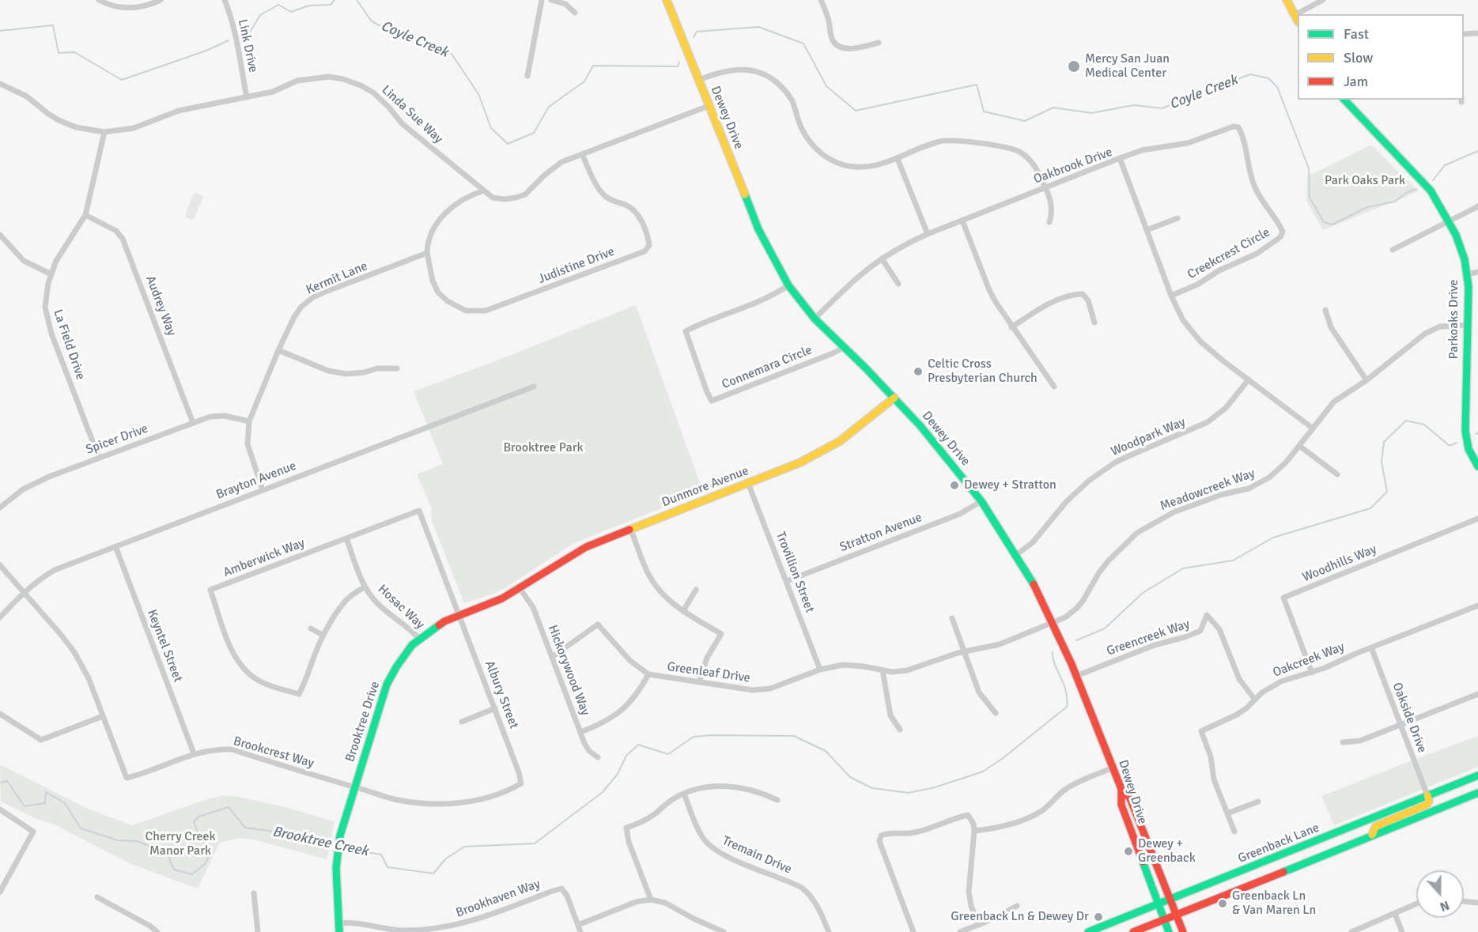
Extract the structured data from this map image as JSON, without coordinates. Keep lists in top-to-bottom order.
{
  "streets": {
    "main road": [
      "Dewey Drive",
      "Parkoaks Drive",
      "Dunmore Avenue",
      "Brooktree Drive",
      "Greenback Lane"
    ],
    "street": [
      "Link Drive",
      "Linda Sue Way",
      "Oakbrook Drive",
      "Creekcrest Circle",
      "Judistine Drive",
      "Kermit Lane",
      "Audrey Way",
      "La Field Drive",
      "Connemara Circle",
      "Woodpark Way",
      "Spicer Drive",
      "Brayton Avenue",
      "Meadowcreek Way",
      "Stratton Avenue",
      "Amberwick Way",
      "Woodhills Way",
      "Trovillion Street",
      "Hosac Way",
      "Greencreek Way",
      "Keyntel Street",
      "Oakcreek Way",
      "Hickorywood Way",
      "Greenleaf Drive",
      "Albury Street",
      "Oakside Drive",
      "Brookcrest Way",
      "Tremain Drive",
      "Brookhaven Way"
    ]
  },
  "crossings": [
    ["Link Drive", "Linda Sue Way"],
    ["Linda Sue Way", "Dewey Drive"],
    ["Linda Sue Way", "Judistine Drive"],
    ["Linda Sue Way", "La Field Drive"],
    ["Dewey Drive", "Oakbrook Drive"],
    ["Dewey Drive", "Connemara Circle"],
    ["Dewey Drive", "Woodpark Way"],
    ["Dewey Drive", "Dunmore Avenue"],
    ["Dewey Drive", "Meadowcreek Way"],
    ["Dewey Drive", "Stratton Avenue"],
    ["Dewey Drive", "Greencreek Way"],
    ["Dewey Drive", "Greenleaf Drive"],
    ["Dewey Drive", "Greenback Lane"],
    ["Oakbrook Drive", "Creekcrest Circle"],
    ["Oakbrook Drive", "Woodpark Way"],
    ["Oakbrook Drive", "Meadowcreek Way"],
    ["Judistine Drive", "Kermit Lane"],
    ["Kermit Lane", "Spicer Drive"],
    ["Kermit Lane", "Brayton Avenue"],
    ["Audrey Way", "La Field Drive"],
    ["Audrey Way", "Spicer Drive"],
    ["Parkoaks Drive", "Meadowcreek Way"],
    ["La Field Drive", "Spicer Drive"],
    ["Brayton Avenue", "Keyntel Street"],
    ["Brayton Avenue", "Brookcrest Way"],
    ["Dunmore Avenue", "Trovillion Street"],
    ["Dunmore Avenue", "Hickorywood Way"],
    ["Dunmore Avenue", "Brooktree Drive"],
    ["Meadowcreek Way", "Greenleaf Drive"],
    ["Stratton Avenue", "Trovillion Street"],
    ["Amberwick Way", "Hosac Way"],
    ["Amberwick Way", "Albury Street"],
    ["Amberwick Way", "Brooktree Drive"],
    ["Woodhills Way", "Oakcreek Way"],
    ["Trovillion Street", "Greenleaf Drive"],
    ["Hosac Way", "Brooktree Drive"],
    ["Greencreek Way", "Oakcreek Way"],
    ["Keyntel Street", "Brookcrest Way"],
    ["Oakcreek Way", "Oakside Drive"],
    ["Hickorywood Way", "Greenleaf Drive"],
    ["Hickorywood Way", "Brooktree Drive"],
    ["Albury Street", "Brooktree Drive"],
    ["Albury Street", "Brookcrest Way"],
    ["Oakside Drive", "Greenback Lane"],
    ["Brooktree Drive", "Brookcrest Way"],
    ["Brooktree Drive", "Brookhaven Way"]
  ],
  "water": ["Coyle Creek", "Brooktree Creek"],
  "parks": ["Park Oaks Park", "Brooktree Park", "Cherry Creek Manor Park"],
  "places": [
    "Mercy San Juan Medical Center",
    "Celtic Cross Presbyterian Church",
    "Dewey + Stratton",
    "Dewey + Greenback",
    "Greenback Ln & Van Maren Ln",
    "Greenback Ln & Dewey Dr"
  ],
  "legend": ["Fast", "Slow", "Jam"],
  "north": "bottom"
}
